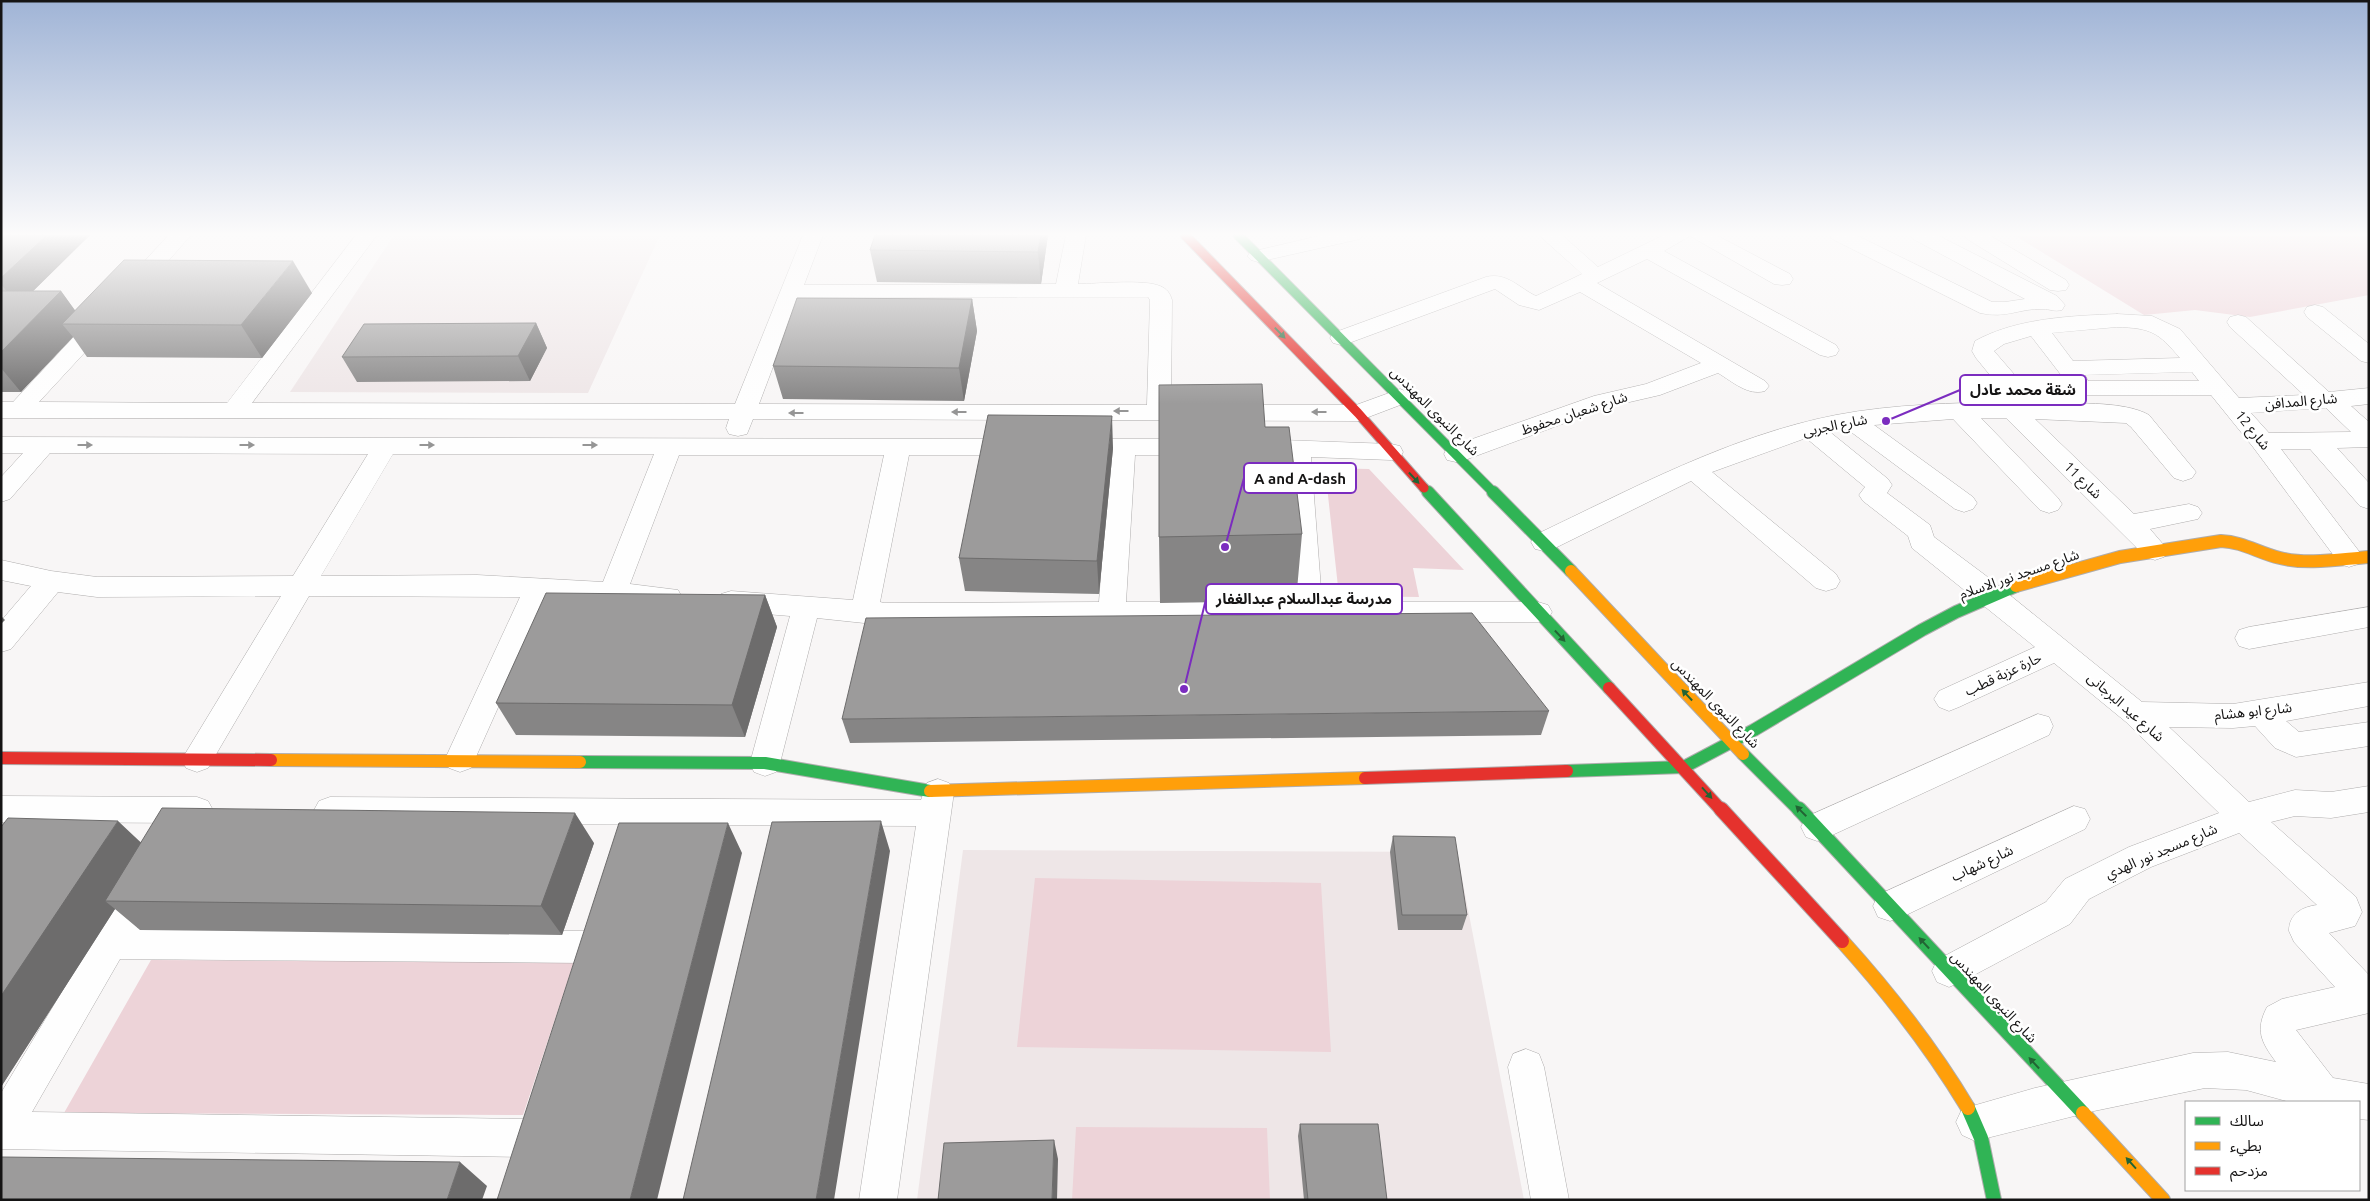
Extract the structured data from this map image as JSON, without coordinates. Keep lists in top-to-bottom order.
{
  "streets": {
    "street": [
      "شارع المدافن",
      "شارع النبوى المهندس",
      "شارع شعبان محفوظ",
      "شارع الجربى",
      "شارع 12",
      "شارع 11",
      "شارع مسجد نور الاسلام",
      "حارة عزبة قطب",
      "شارع عيد البرجانى",
      "شارع ابو هشام",
      "شارع مسجد نور الهدي",
      "شارع شهاب"
    ]
  },
  "crossings": [
    ["شارع المدافن", "شارع 12"],
    ["شارع النبوى المهندس", "شارع شعبان محفوظ"],
    ["شارع النبوى المهندس", "شارع الجربى"],
    ["شارع النبوى المهندس", "شارع مسجد نور الاسلام"],
    ["شارع النبوى المهندس", "شارع مسجد نور الهدي"],
    ["شارع النبوى المهندس", "شارع شهاب"],
    ["شارع الجربى", "شارع 11"],
    ["شارع الجربى", "شارع عيد البرجانى"],
    ["شارع 12", "شارع 11"],
    ["شارع 12", "شارع مسجد نور الاسلام"],
    ["شارع 11", "شارع مسجد نور الاسلام"],
    ["شارع مسجد نور الاسلام", "شارع عيد البرجانى"],
    ["حارة عزبة قطب", "شارع عيد البرجانى"],
    ["شارع عيد البرجانى", "شارع ابو هشام"],
    ["شارع عيد البرجانى", "شارع مسجد نور الهدي"]
  ],
  "places": ["شقة محمد عادل", "A and A-dash", "مدرسة عبدالسلام عبدالغفار"],
  "legend": ["سالك", "بطيء", "مزدحم"]
}
